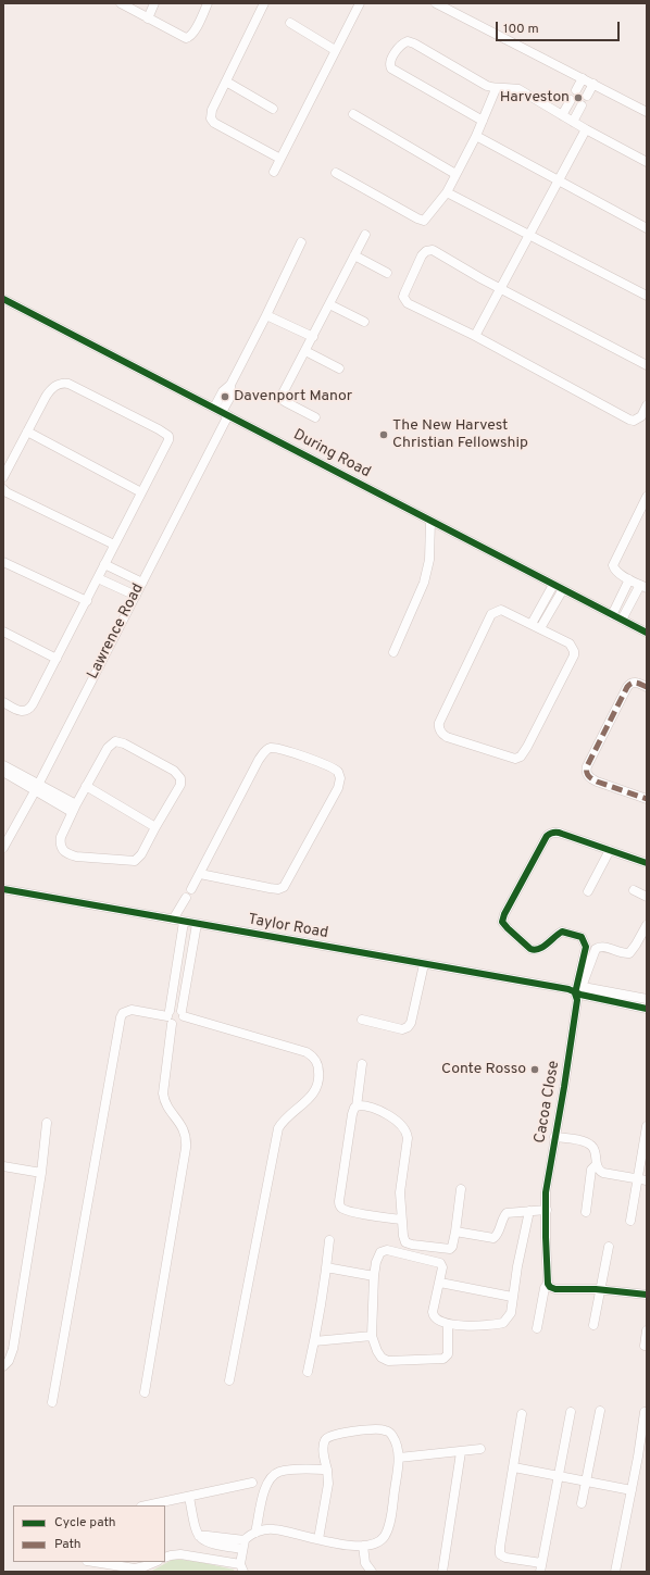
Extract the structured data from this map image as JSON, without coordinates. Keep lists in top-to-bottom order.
{
  "streets": {
    "street": [
      "During Road",
      "Lawrence Road",
      "Taylor Road",
      "Cacoa Close"
    ]
  },
  "crossings": [
    ["During Road", "Lawrence Road"],
    ["Taylor Road", "Cacoa Close"]
  ],
  "places": [
    "Harveston",
    "Davenport Manor",
    "The New Harvest Christian Fellowship",
    "Conte Rosso"
  ],
  "legend": ["Cycle path", "Path"],
  "scale_bar": "100 m"
}
